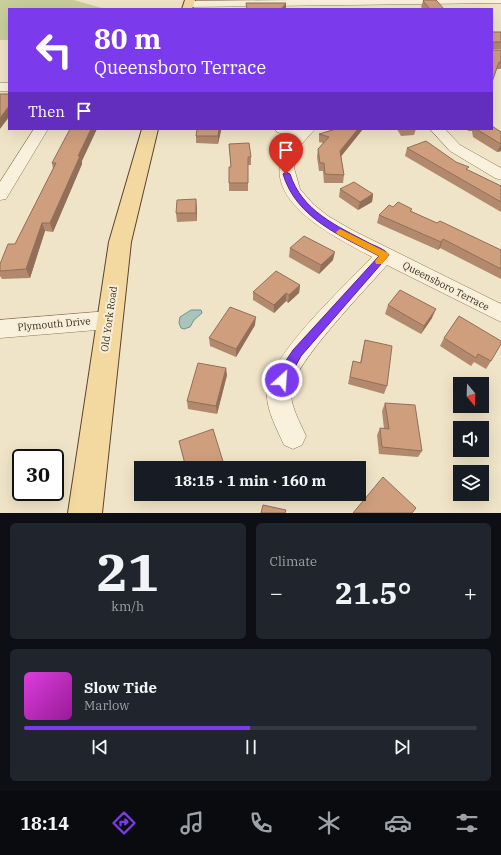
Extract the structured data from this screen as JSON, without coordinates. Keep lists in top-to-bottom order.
{
  "streets": {
    "main road": ["Old York Road"],
    "street": ["Queensboro Terrace", "Plymouth Drive"]
  },
  "crossings": [
    ["Old York Road", "Plymouth Drive"]
  ],
  "north": "bottom",
  "page": {
    "turn": ["80 m", "Queensboro Terrace"],
    "then": "Then",
    "limit": "30",
    "trip": "18:15 · 1 min · 160 m",
    "tile": [
      ["21", "km/h"],
      "Climate"
    ],
    "heat": ["−", "21.5°", "+"],
    "song": ["Slow Tide", "Marlow"],
    "tabs": "18:14"
  }
}
